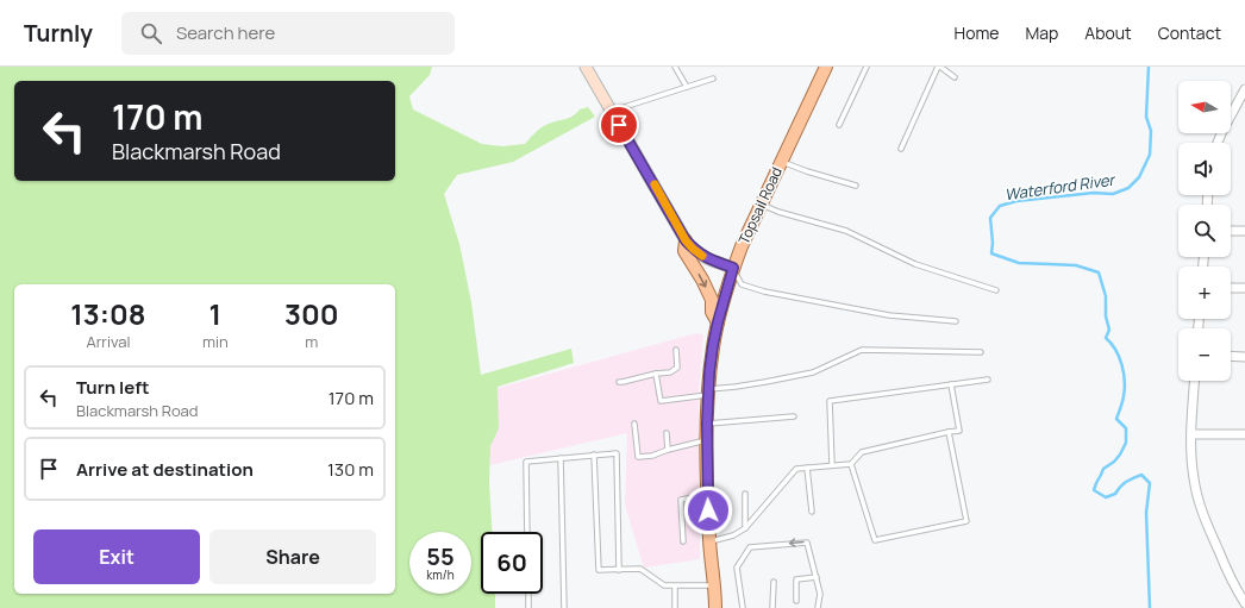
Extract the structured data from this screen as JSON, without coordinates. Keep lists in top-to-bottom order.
{
  "streets": {
    "main road": ["Topsail Road"]
  },
  "water": ["Waterford River"],
  "north": "left",
  "page": {
    "header": "Turnly",
    "search": "Search here",
    "nav": [
      "Home",
      "Map",
      "About",
      "Contact"
    ],
    "map_buttons": ["+", "−"],
    "turn": ["170 m", "Blackmarsh Road"],
    "eta": [
      "13:08",
      "Arrival",
      "1",
      "min",
      "300",
      "m"
    ],
    "list": [
      {
        "name": "Turn left",
        "note": "Blackmarsh Road",
        "value": "170 m"
      },
      {
        "name": "Arrive at destination",
        "value": "130 m"
      }
    ],
    "buttons": ["Exit", "Share"],
    "speed": "55 km/h",
    "limit": "60"
  }
}
